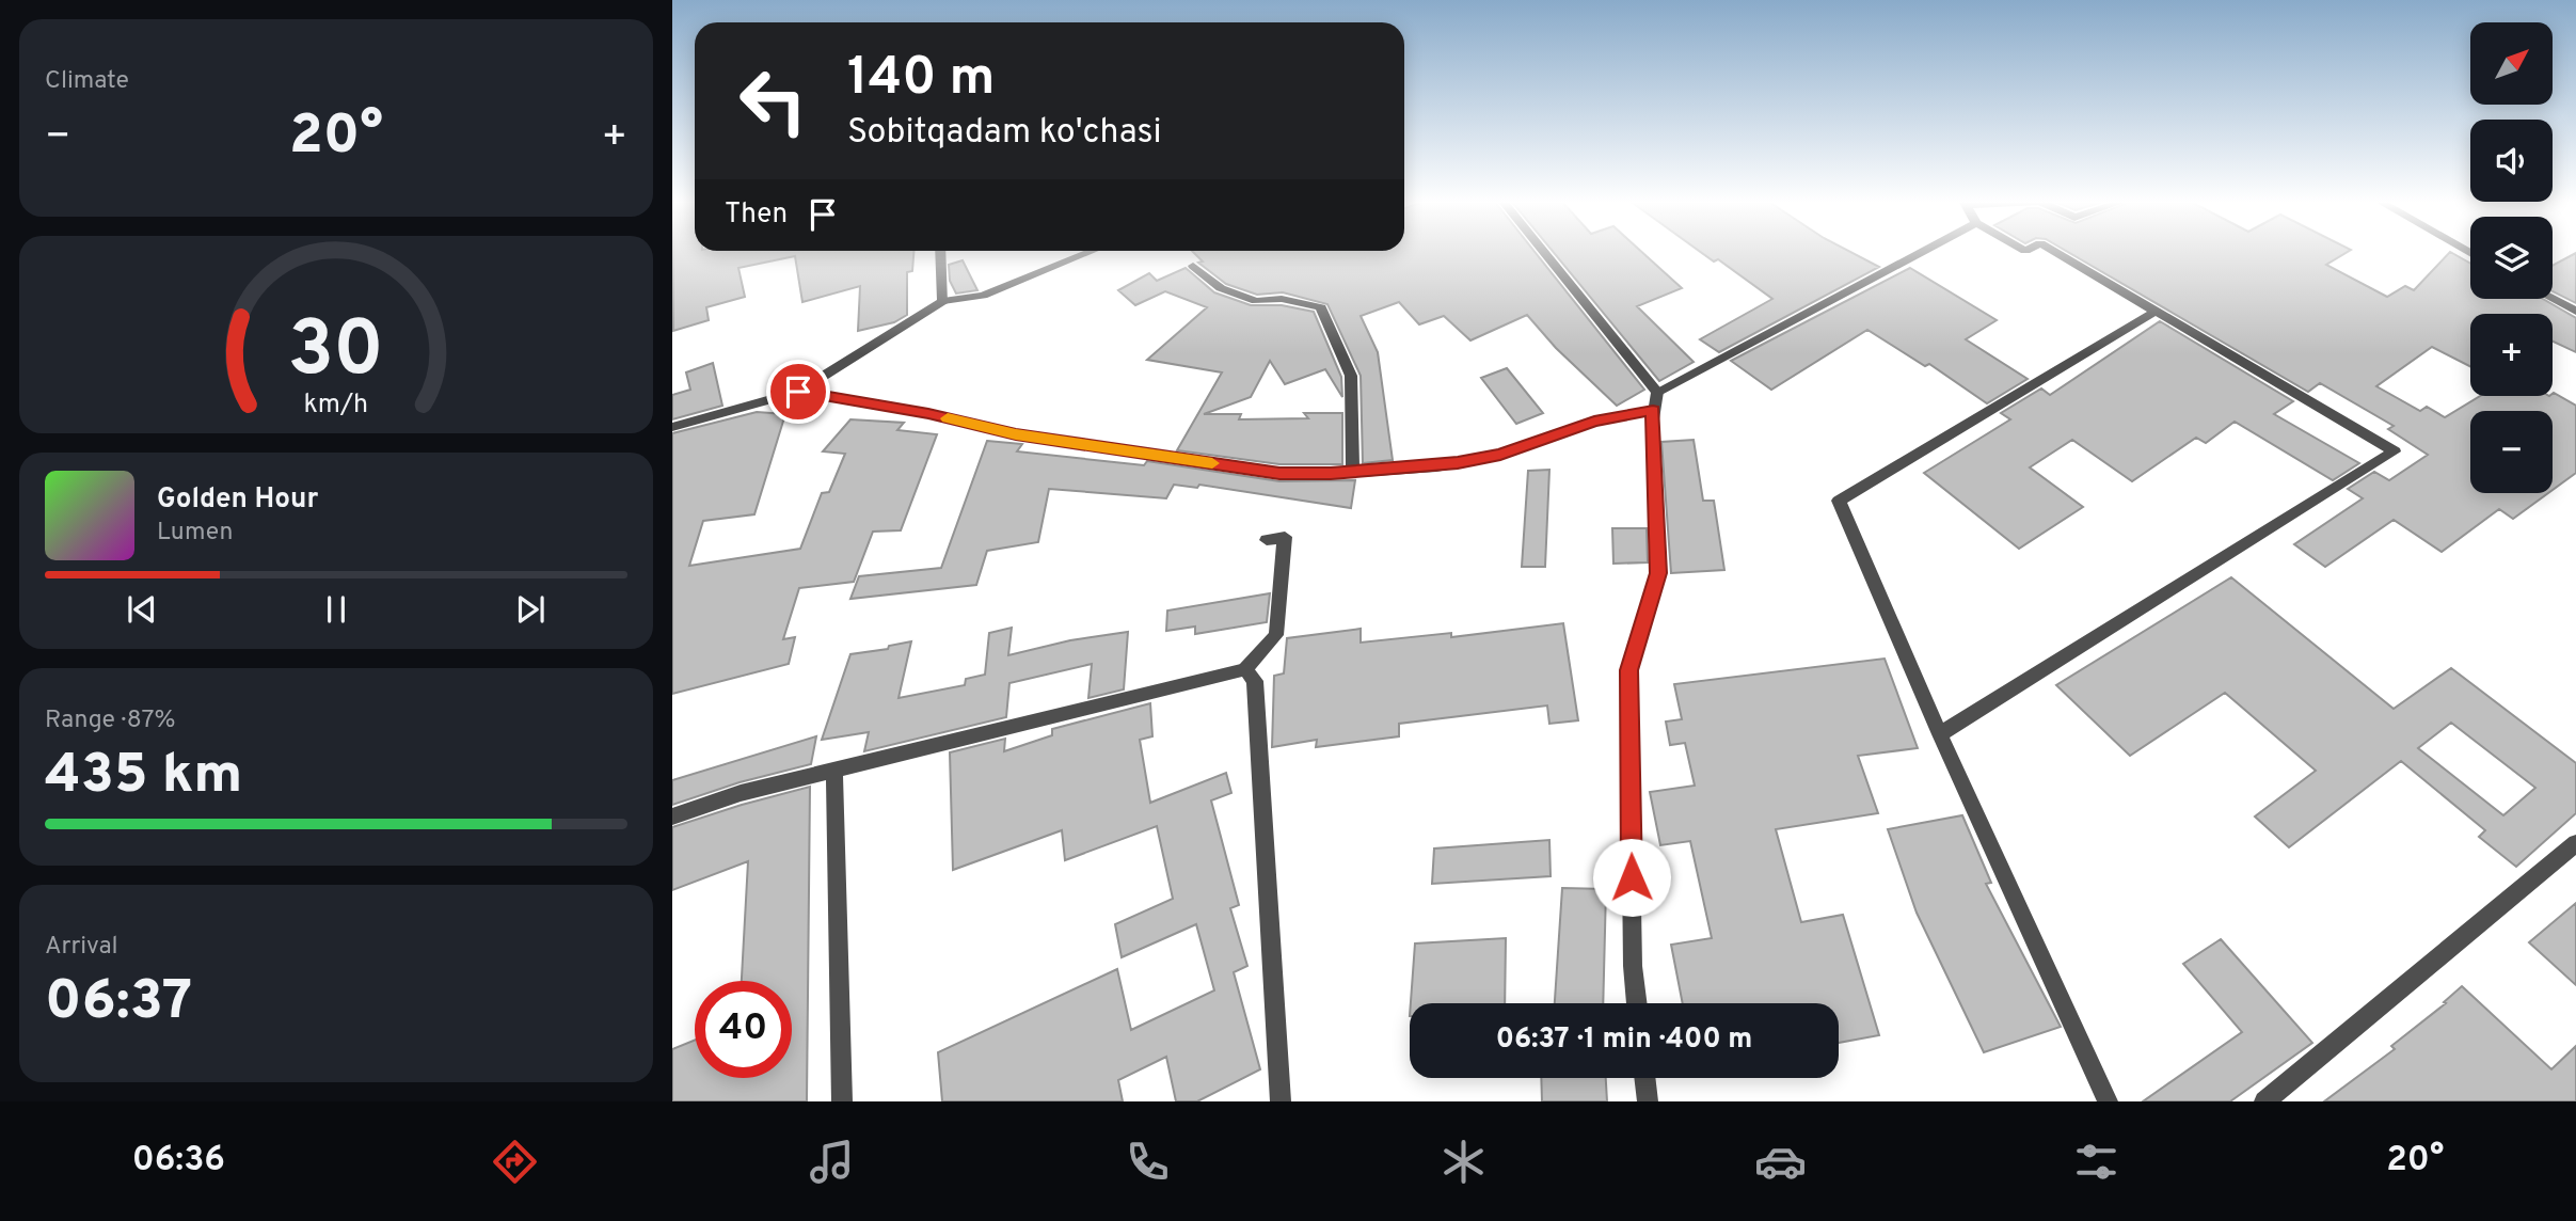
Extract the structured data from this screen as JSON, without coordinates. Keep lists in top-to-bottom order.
{
  "north": "top right",
  "page": {
    "tile": [
      "Climate",
      ["Range · 87%", "435 km"],
      ["Arrival", "06:37"]
    ],
    "map_buttons": ["+", "−"],
    "turn": ["140 m", "Sobitqadam ko'chasi"],
    "heat": ["−", "20°", "+"],
    "then": "Then",
    "song": ["Golden Hour", "Lumen"],
    "limit": "40",
    "trip": "06:37 · 1 min · 400 m",
    "tabs": ["06:36", "20°"],
    "gauge": ["30", "km/h"]
  }
}
